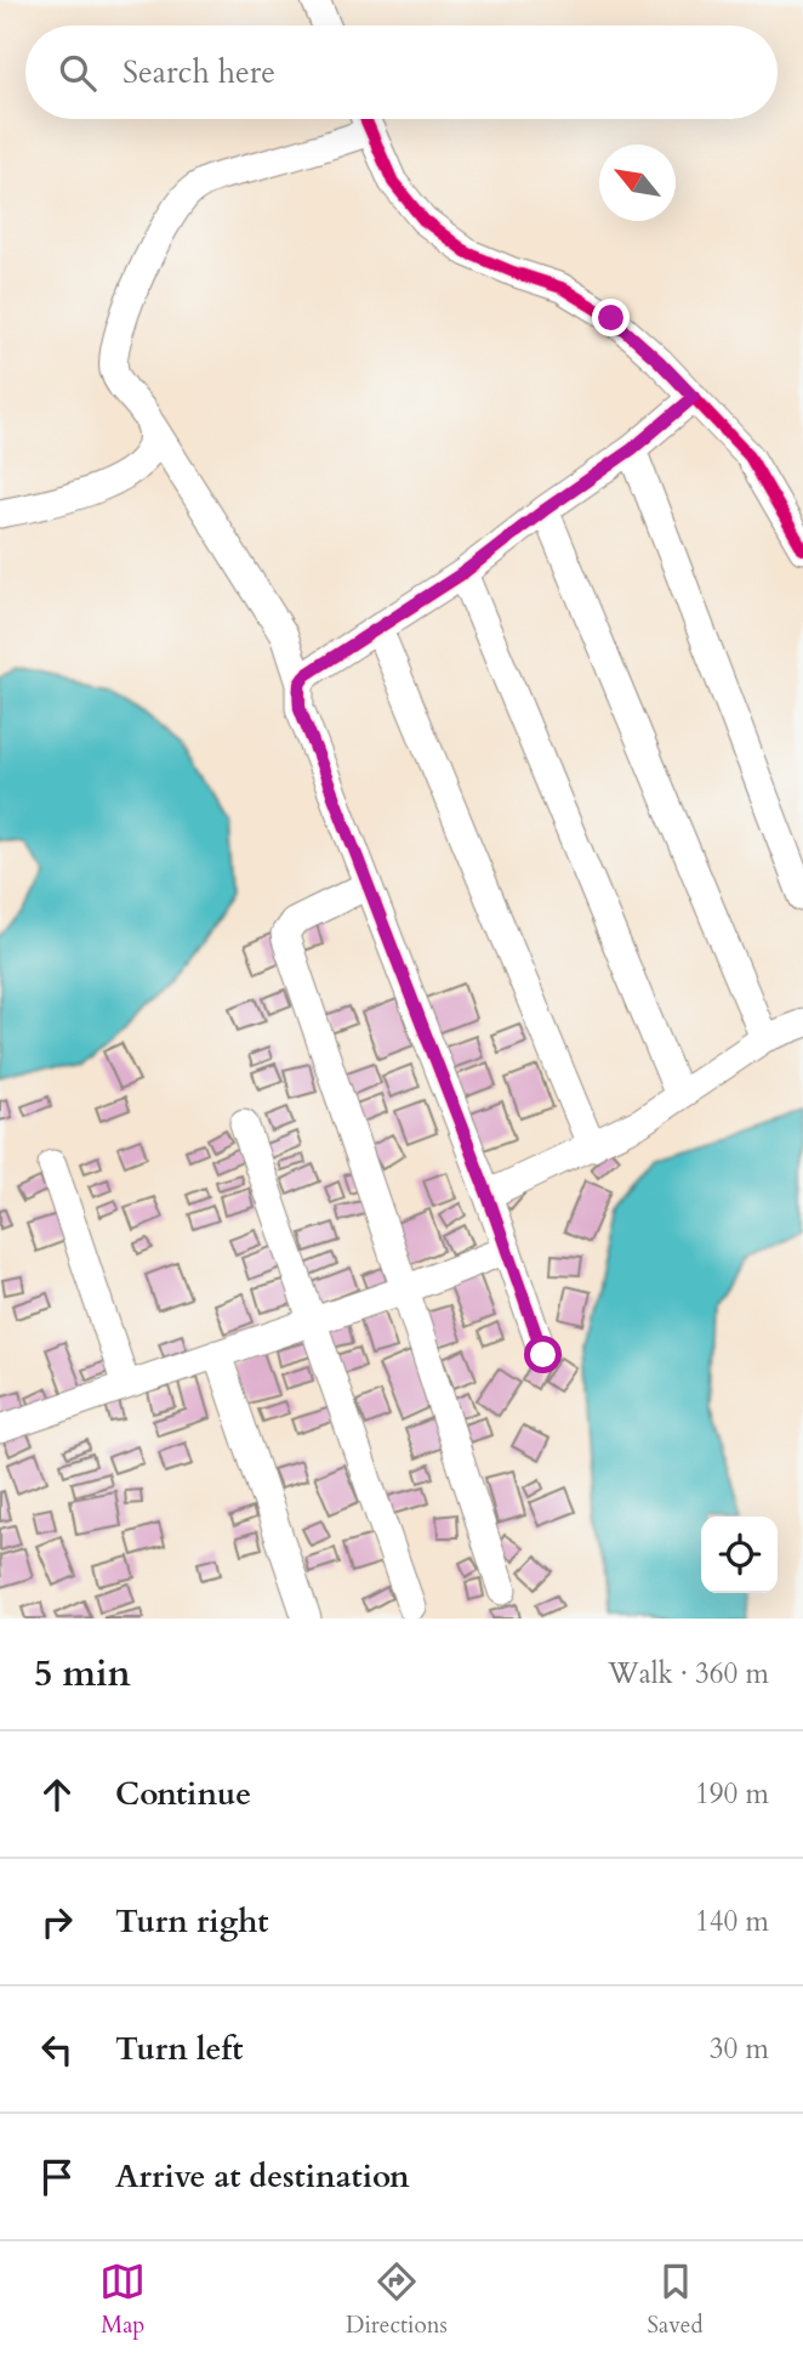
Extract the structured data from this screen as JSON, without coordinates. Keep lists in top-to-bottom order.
{
  "north": "top left",
  "page": {
    "search": "Search here",
    "heading": ["5 min", "Walk · 360 m"],
    "list": [
      ["Continue", "190 m"],
      ["Turn right", "140 m"],
      ["Turn left", "30 m"],
      "Arrive at destination"
    ],
    "nav": ["Map", "Directions", "Saved"]
  }
}
